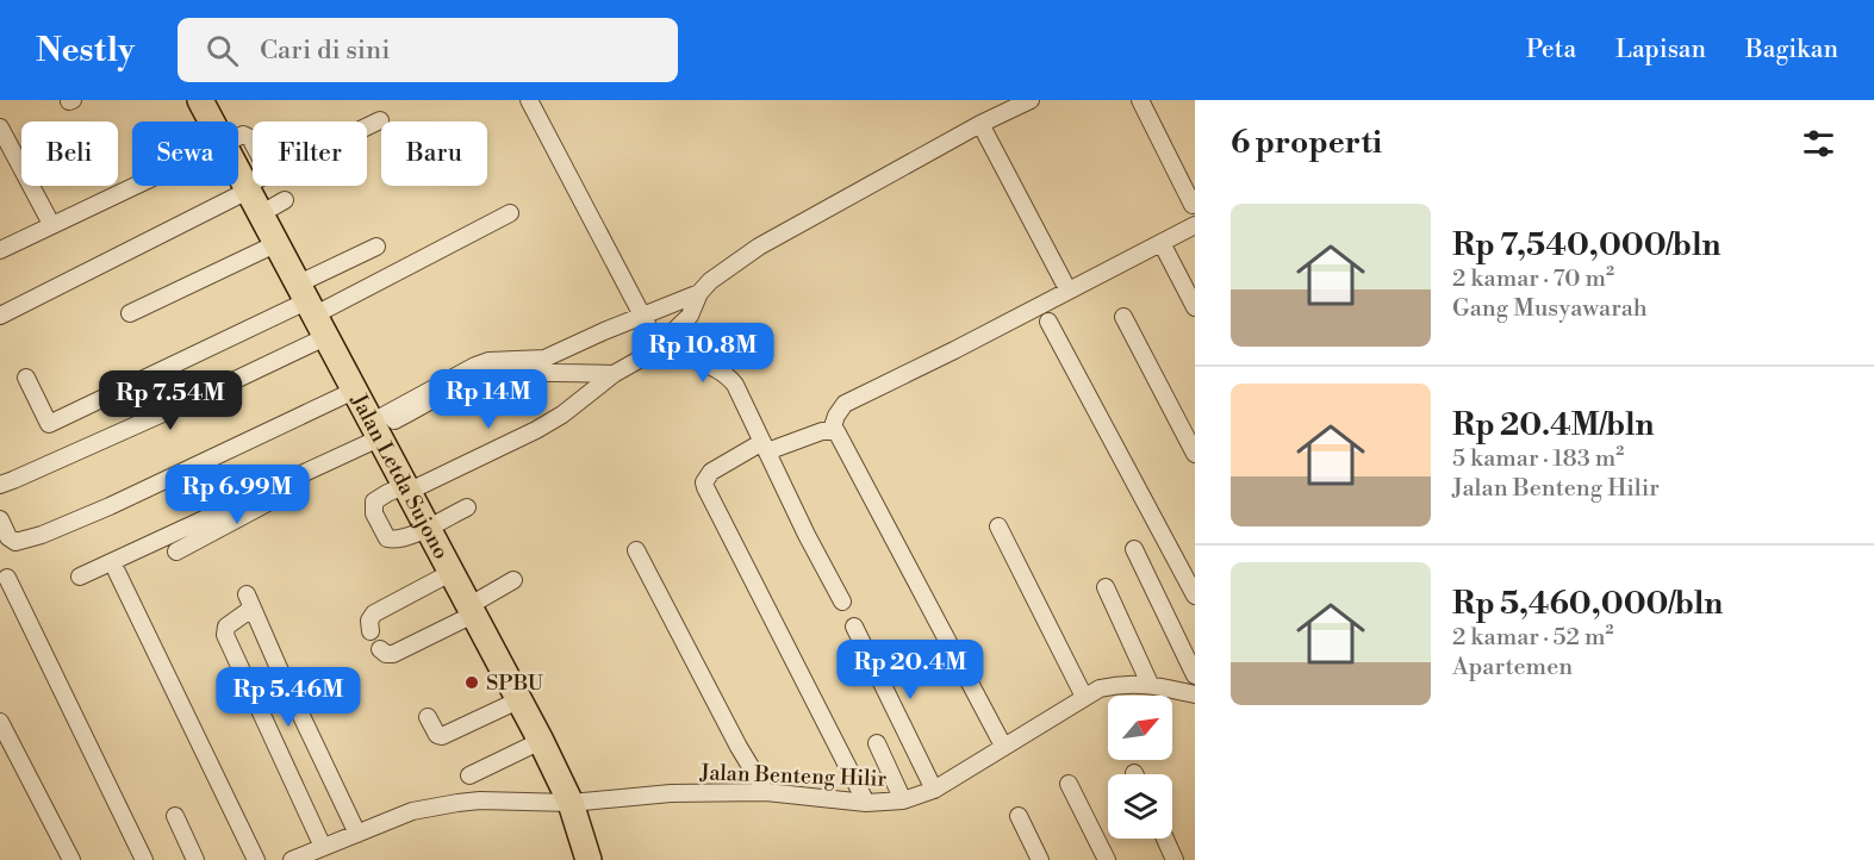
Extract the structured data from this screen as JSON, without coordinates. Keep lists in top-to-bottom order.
{
  "streets": {
    "highway": ["Jalan Letda Sujono"],
    "street": ["Jalan Benteng Hilir"]
  },
  "crossings": [
    ["Jalan Letda Sujono", "Jalan Benteng Hilir"]
  ],
  "places": ["SPBU"],
  "north": "top right",
  "page": {
    "header": "Nestly",
    "search": "Cari di sini",
    "nav": ["Peta", "Lapisan", "Bagikan"],
    "heading": "6 properti",
    "chip": [
      "Beli",
      "Sewa",
      "Filter",
      "Baru"
    ],
    "list": [
      {
        "name": "Rp 7,540,000/bln",
        "note": "2 kamar · 70 m² · Gang Musyawarah"
      },
      {
        "name": "Rp 20.4M/bln",
        "note": "5 kamar · 183 m² · Jalan Benteng Hilir"
      },
      {
        "name": "Rp 5,460,000/bln",
        "note": "2 kamar · 52 m² · Apartemen"
      }
    ],
    "price": [
      "Rp 10.8M",
      "Rp 14M",
      "Rp 7.54M",
      "Rp 6.99M",
      "Rp 20.4M",
      "Rp 5.46M"
    ]
  }
}
